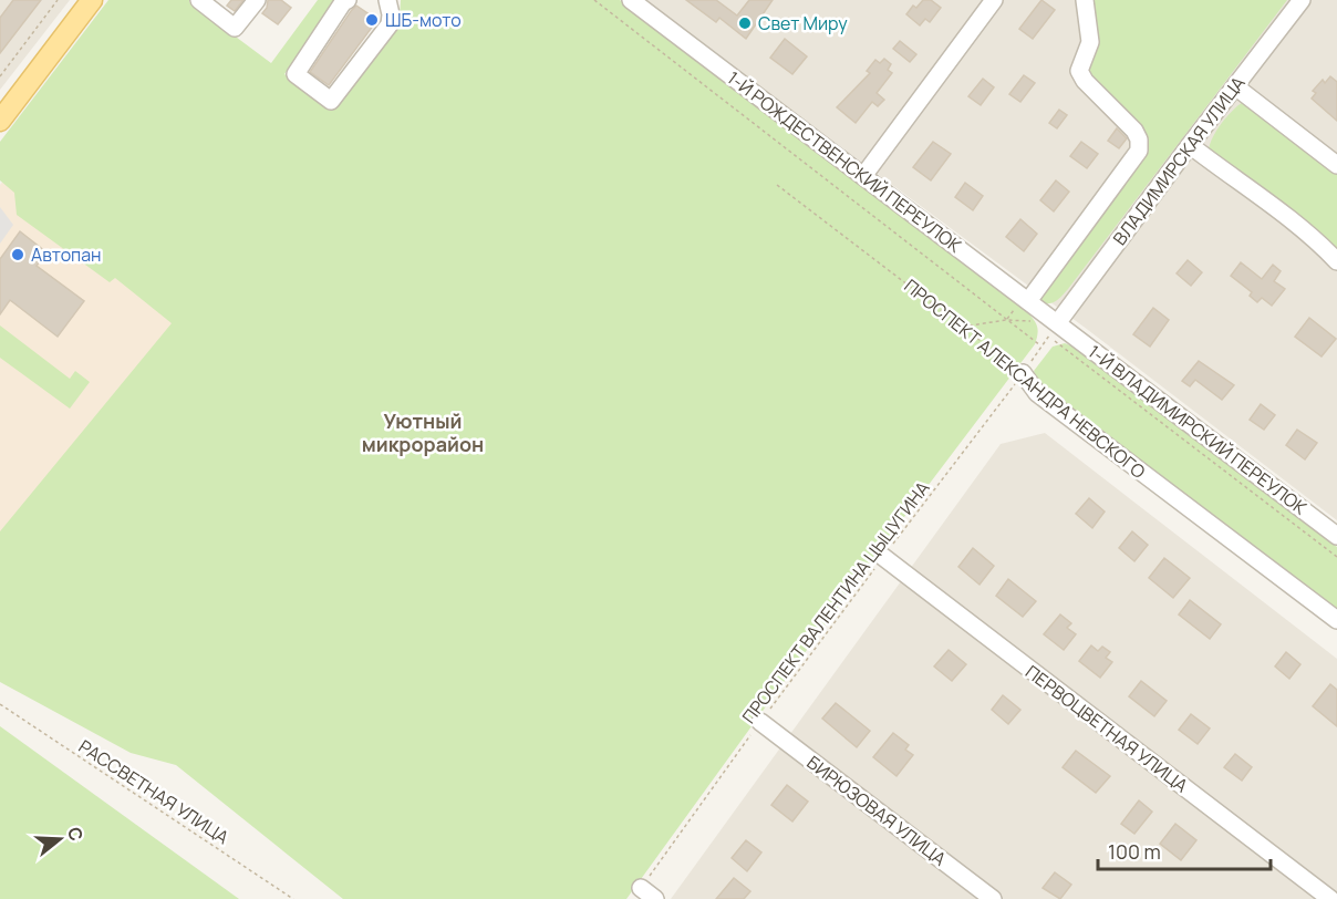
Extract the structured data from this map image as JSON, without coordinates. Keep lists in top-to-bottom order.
{
  "streets": {
    "street": [
      "ВЛАДИМИРСКАЯ УЛИЦА",
      "1-Й РОЖДЕСТВЕНСКИЙ ПЕРЕУЛОК",
      "ПРОСПЕКТ АЛЕКСАНДРА НЕВСКОГО",
      "1-Й ВЛАДИМИРСКИЙ ПЕРЕУЛОК",
      "ПЕРВОЦВЕТНАЯ УЛИЦА",
      "БИРЮЗОВАЯ УЛИЦА"
    ],
    "path": ["ПРОСПЕКТ ВАЛЕНТИНА ЦЫЦУГИНА", "РАССВЕТНАЯ УЛИЦА"]
  },
  "crossings": [
    ["ВЛАДИМИРСКАЯ УЛИЦА", "1-Й РОЖДЕСТВЕНСКИЙ ПЕРЕУЛОК"],
    ["ВЛАДИМИРСКАЯ УЛИЦА", "1-Й ВЛАДИМИРСКИЙ ПЕРЕУЛОК"],
    ["ВЛАДИМИРСКАЯ УЛИЦА", "ПРОСПЕКТ ВАЛЕНТИНА ЦЫЦУГИНА"],
    ["1-Й РОЖДЕСТВЕНСКИЙ ПЕРЕУЛОК", "1-Й ВЛАДИМИРСКИЙ ПЕРЕУЛОК"],
    ["1-Й РОЖДЕСТВЕНСКИЙ ПЕРЕУЛОК", "ПРОСПЕКТ ВАЛЕНТИНА ЦЫЦУГИНА"],
    ["ПРОСПЕКТ АЛЕКСАНДРА НЕВСКОГО", "ПРОСПЕКТ ВАЛЕНТИНА ЦЫЦУГИНА"],
    ["1-Й ВЛАДИМИРСКИЙ ПЕРЕУЛОК", "ПРОСПЕКТ ВАЛЕНТИНА ЦЫЦУГИНА"],
    ["ПРОСПЕКТ ВАЛЕНТИНА ЦЫЦУГИНА", "ПЕРВОЦВЕТНАЯ УЛИЦА"],
    ["ПРОСПЕКТ ВАЛЕНТИНА ЦЫЦУГИНА", "БИРЮЗОВАЯ УЛИЦА"]
  ],
  "districts": ["Уютный микрорайон"],
  "places": ["ШБ-мото", "Свет Миру", "Автопан"],
  "scale_bar": "100 m",
  "north": "right"
}
